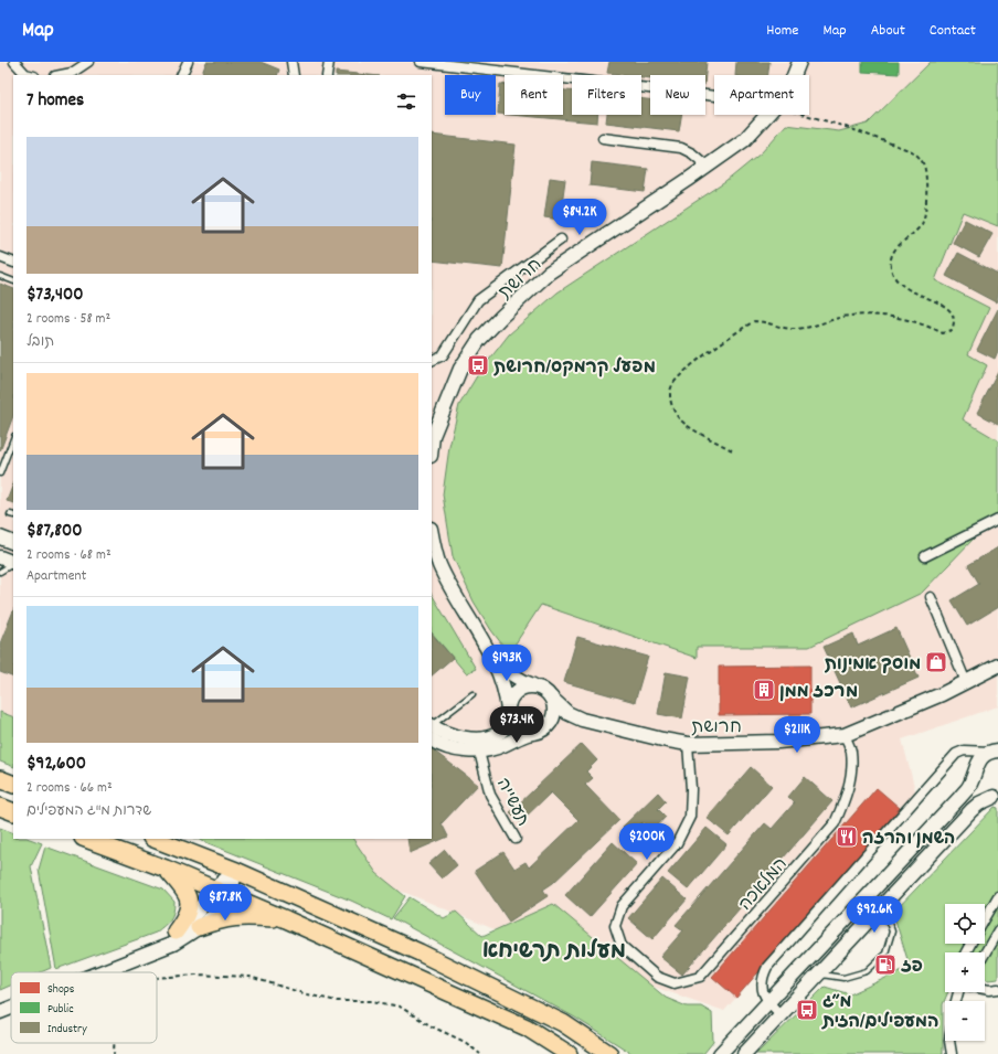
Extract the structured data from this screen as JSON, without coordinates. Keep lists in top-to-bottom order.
{
  "streets": {
    "street": ["חרושת", "תעשייה", "המלאכה"]
  },
  "crossings": [
    ["חרושת", "המלאכה"]
  ],
  "districts": ["מעלות תרשיחא"],
  "places": {
    "bus stop": ["מפעל קרמקס/חרושת", "מ״ג המעפילים/הזית"],
    "shop": ["מוסך אמינות"],
    "building": ["מרכז ממן"],
    "restaurant": ["השמן והרזה"],
    "fuel station": ["פז"]
  },
  "legend": ["Shops", "Public", "Industry"],
  "page": {
    "header": "Map",
    "nav": [
      "Home",
      "Map",
      "About",
      "Contact"
    ],
    "chip": [
      "Buy",
      "Rent",
      "Filters",
      "New",
      "Apartment"
    ],
    "heading": "7 homes",
    "list": [
      {
        "name": "$73,400",
        "note": "2 rooms · 58 m² · תובל"
      },
      {
        "name": "$87,800",
        "note": "2 rooms · 68 m² · Apartment"
      },
      {
        "name": "$92,600",
        "note": "2 rooms · 66 m² · שדרות מ\"ג המעפילים"
      }
    ],
    "price": [
      "$84.2K",
      "$193K",
      "$73.4K",
      "$211K",
      "$200K",
      "$87.8K",
      "$92.6K"
    ],
    "map_buttons": ["+", "−"]
  }
}
